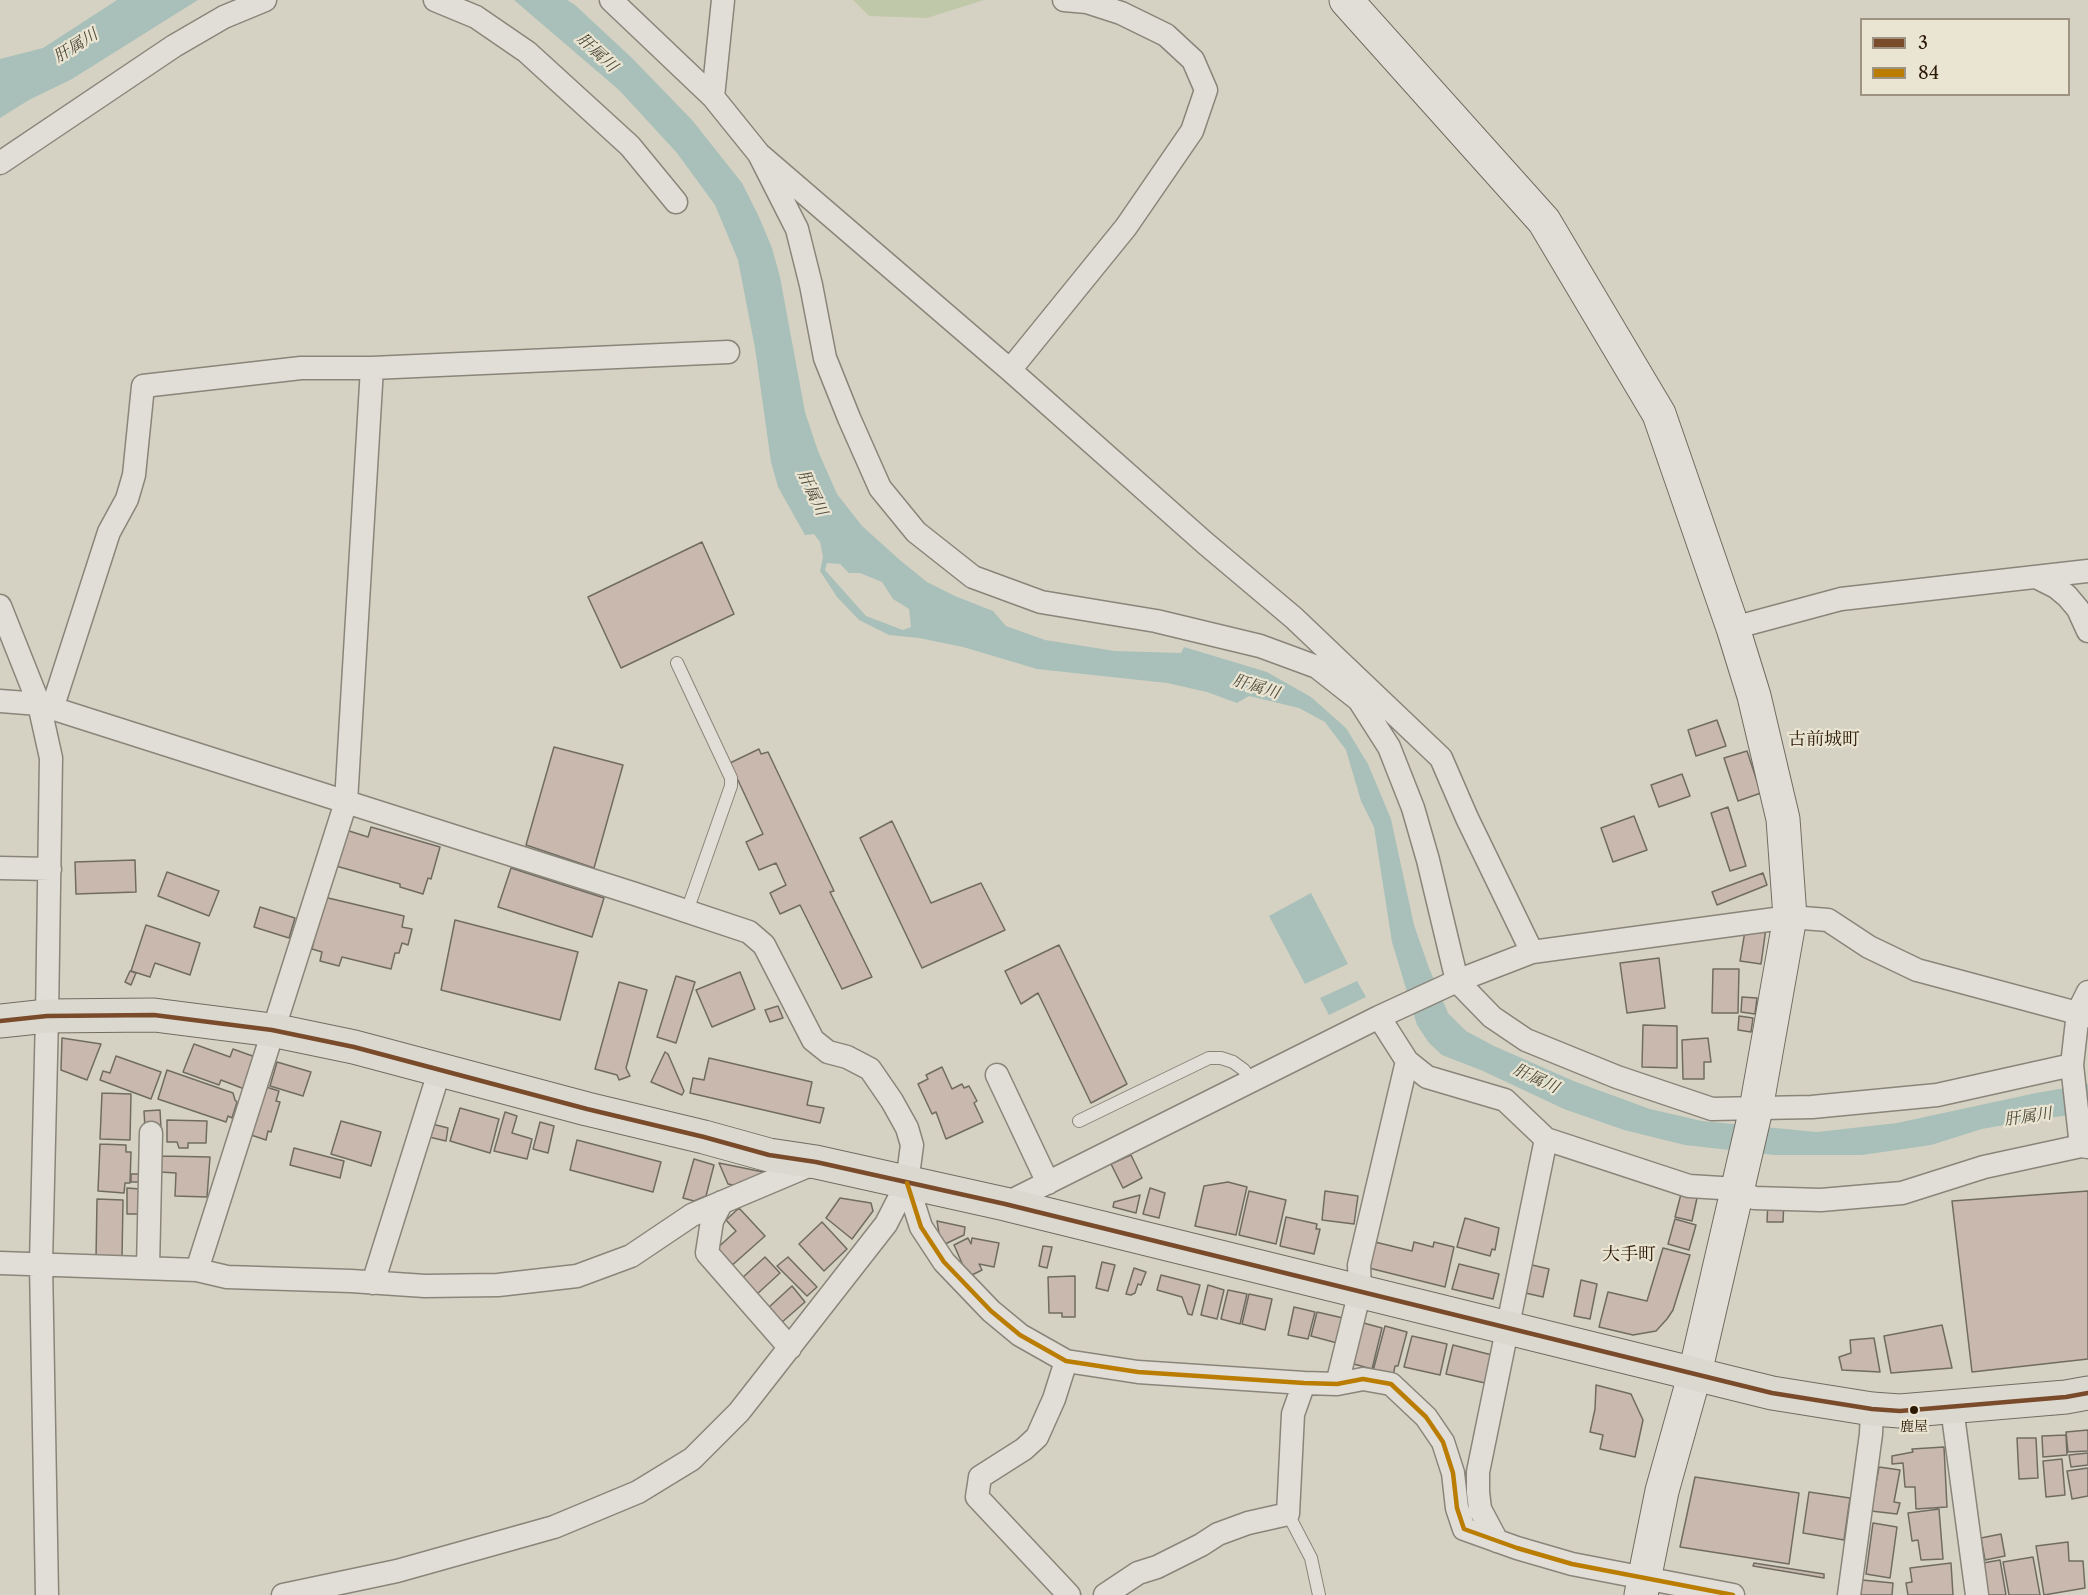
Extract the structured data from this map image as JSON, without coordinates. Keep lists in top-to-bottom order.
{
  "districts": ["古前城町", "大手町"],
  "water": ["肝属川"],
  "places": ["鹿屋"],
  "lines": ["transit line 3", "transit line 84"],
  "legend": ["3", "84"]
}
